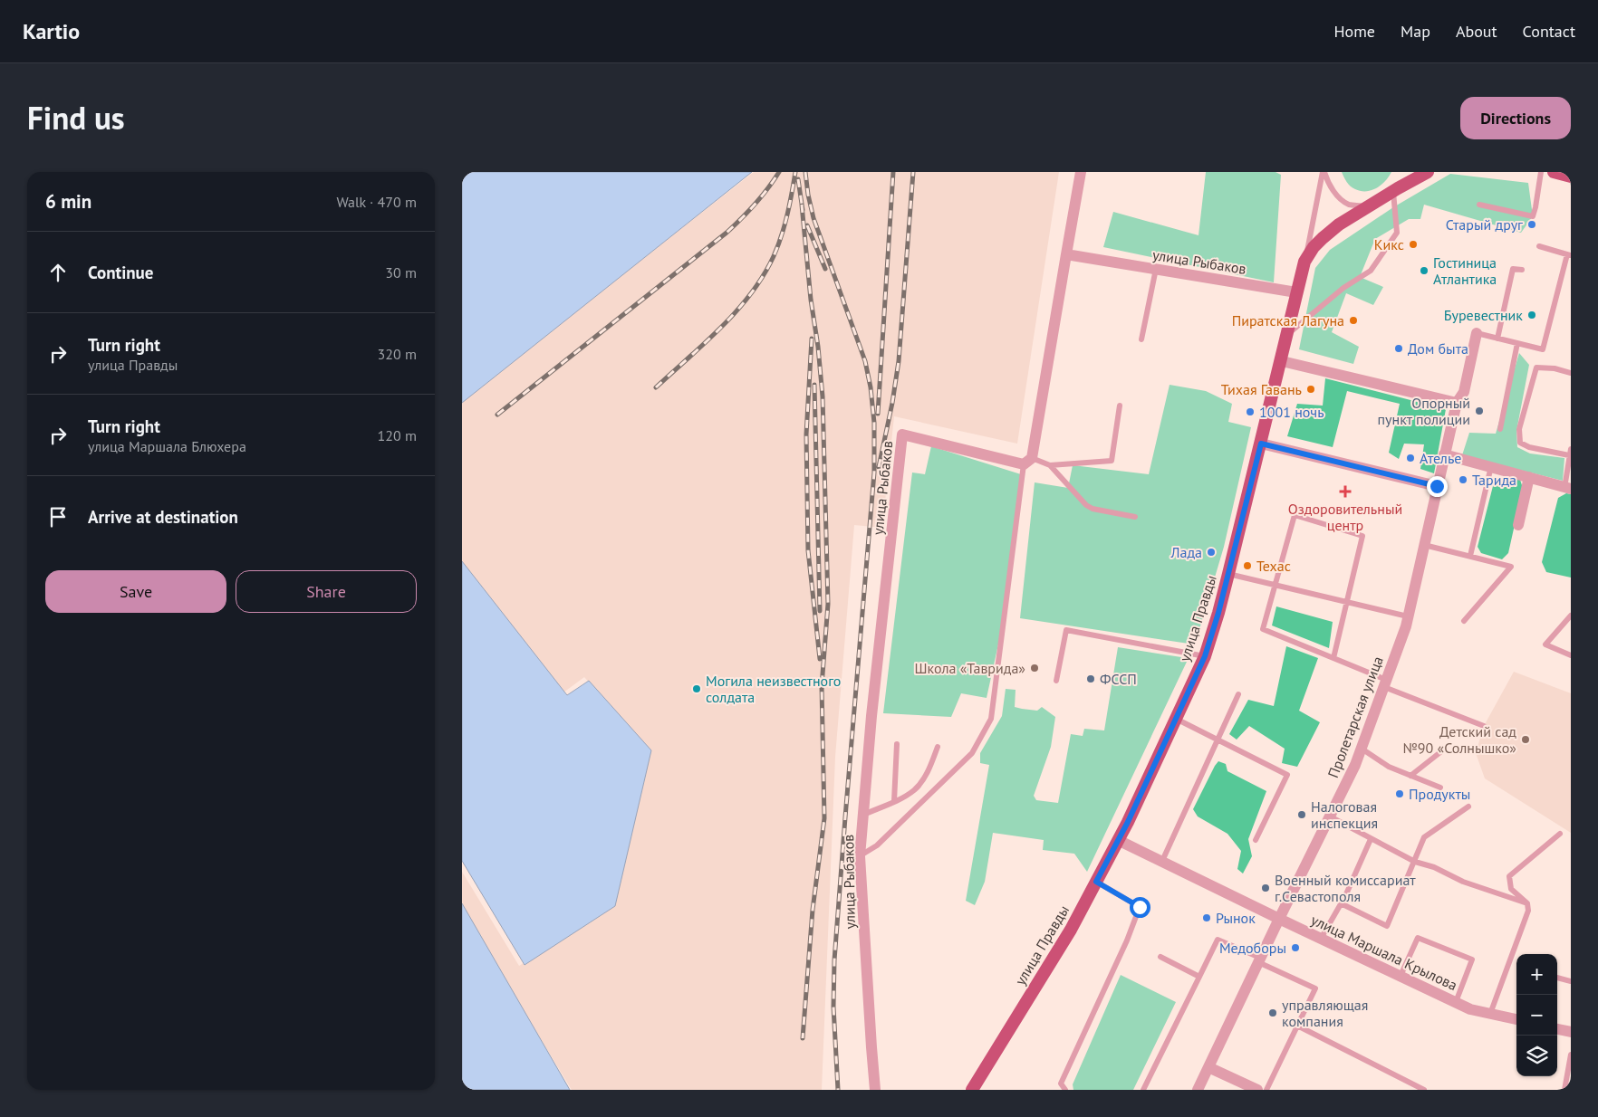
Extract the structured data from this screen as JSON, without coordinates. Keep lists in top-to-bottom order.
{
  "streets": {
    "main road": ["улица Правды"],
    "street": ["улица Рыбаков", "Пролетарская улица", "улица Маршала Крылова"]
  },
  "crossings": [
    ["улица Рыбаков", "улица Правды"],
    ["улица Правды", "улица Маршала Крылова"],
    ["Пролетарская улица", "улица Маршала Крылова"]
  ],
  "places": {
    "other": [
      "Старый друг",
      "Кикс",
      "Гостиница Атлантика",
      "Буревестник",
      "Пиратская Лагуна",
      "Дом быта",
      "Тихая Гавань",
      "Опорный пункт полиции",
      "1001 ночь",
      "Ателье",
      "Тарида",
      "Лада",
      "Техас",
      "Школа «Таврида»",
      "ФССП",
      "Могила неизвестного солдата",
      "Детский сад №90 «Солнышко»",
      "Продукты",
      "Налоговая инспекция",
      "Военный комиссариат г.Севастополя",
      "Рынок",
      "Медоборы",
      "управляющая компания"
    ],
    "health": ["Оздоровительный центр"]
  },
  "page": {
    "header": "Kartio",
    "nav": [
      "Home",
      "Map",
      "About",
      "Contact"
    ],
    "title": "Find us",
    "buttons": [
      "Directions",
      ["Save", "Share"]
    ],
    "heading": ["6 min", "Walk · 470 m"],
    "list": [
      ["Continue", "30 m"],
      ["Turn right", "улица Правды", "320 m"],
      ["Turn right", "улица Маршала Блюхера", "120 m"],
      "Arrive at destination"
    ],
    "map_buttons": ["+", "−"]
  }
}
